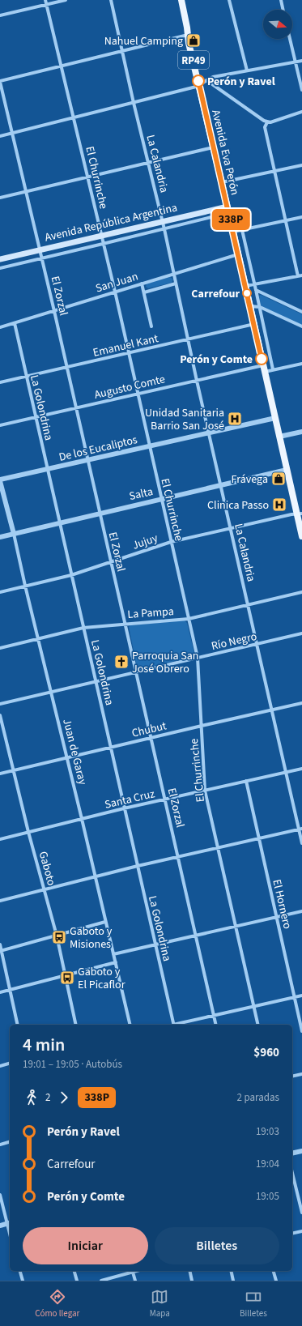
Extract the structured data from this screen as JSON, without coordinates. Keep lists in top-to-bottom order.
{
  "streets": {
    "main road": ["RP49", "Avenida Eva Perón", "Avenida República Argentina"],
    "street": [
      "La Calandria",
      "El Churrinche",
      "San Juan",
      "El Zorzal",
      "Emanuel Kant",
      "Augusto Comte",
      "La Golondrina",
      "De los Eucaliptos",
      "Salta",
      "Jujuy",
      "La Pampa",
      "Río Negro",
      "Chubut",
      "Juan de Garay",
      "Santa Cruz",
      "Gaboto",
      "El Hornero"
    ]
  },
  "crossings": [
    ["Avenida Eva Perón", "Avenida República Argentina"],
    ["Avenida Eva Perón", "San Juan"],
    ["Avenida Eva Perón", "Emanuel Kant"],
    ["Avenida Eva Perón", "Augusto Comte"],
    ["Avenida Eva Perón", "De los Eucaliptos"],
    ["Avenida Eva Perón", "Salta"],
    ["Avenida Eva Perón", "Jujuy"],
    ["La Calandria", "Avenida República Argentina"],
    ["La Calandria", "San Juan"],
    ["La Calandria", "Emanuel Kant"],
    ["La Calandria", "Augusto Comte"],
    ["La Calandria", "De los Eucaliptos"],
    ["La Calandria", "Salta"],
    ["La Calandria", "Jujuy"],
    ["La Calandria", "La Pampa"],
    ["La Calandria", "Río Negro"],
    ["La Calandria", "Chubut"],
    ["La Calandria", "Santa Cruz"],
    ["El Churrinche", "Avenida República Argentina"],
    ["El Churrinche", "San Juan"],
    ["El Churrinche", "Emanuel Kant"],
    ["El Churrinche", "Augusto Comte"],
    ["El Churrinche", "De los Eucaliptos"],
    ["El Churrinche", "Salta"],
    ["El Churrinche", "Jujuy"],
    ["El Churrinche", "La Pampa"],
    ["El Churrinche", "Río Negro"],
    ["El Churrinche", "Chubut"],
    ["El Churrinche", "Santa Cruz"],
    ["Avenida República Argentina", "El Zorzal"],
    ["San Juan", "El Zorzal"],
    ["San Juan", "La Golondrina"],
    ["El Zorzal", "Emanuel Kant"],
    ["El Zorzal", "Augusto Comte"],
    ["El Zorzal", "De los Eucaliptos"],
    ["El Zorzal", "Salta"],
    ["El Zorzal", "Jujuy"],
    ["El Zorzal", "La Pampa"],
    ["El Zorzal", "Río Negro"],
    ["El Zorzal", "Chubut"],
    ["El Zorzal", "Santa Cruz"],
    ["Emanuel Kant", "La Golondrina"],
    ["Augusto Comte", "La Golondrina"],
    ["La Golondrina", "De los Eucaliptos"],
    ["La Golondrina", "Salta"],
    ["La Golondrina", "Jujuy"],
    ["La Golondrina", "La Pampa"],
    ["La Golondrina", "Río Negro"],
    ["La Golondrina", "Chubut"],
    ["La Golondrina", "Santa Cruz"],
    ["De los Eucaliptos", "Juan de Garay"],
    ["Salta", "Juan de Garay"],
    ["Jujuy", "Juan de Garay"],
    ["La Pampa", "Juan de Garay"],
    ["Río Negro", "Juan de Garay"],
    ["Chubut", "Juan de Garay"],
    ["Chubut", "Gaboto"],
    ["Juan de Garay", "Santa Cruz"],
    ["Santa Cruz", "Gaboto"],
    ["Santa Cruz", "El Hornero"]
  ],
  "places": {
    "shop": ["Nahuel Camping", "Frávega"],
    "other": ["Perón y Ravel", "Carrefour", "Perón y Comte"],
    "hospital": ["Unidad Sanitaria Barrio San José", "Clinica Passo"],
    "church": ["Parroquia San José Obrero"],
    "bus stop": ["Gaboto y Misiones", "Gaboto y El Picaflor"]
  },
  "lines": ["bus line 338P"],
  "north": "right",
  "page": {
    "on_map": "338P",
    "heading": ["4 min", "19:01 – 19:05 · Autobús", "$960"],
    "legs": ["2", "338P", "2 paradas"],
    "list": [
      {
        "name": "Perón y Ravel",
        "value": "19:03"
      },
      {
        "name": "Carrefour",
        "value": "19:04"
      },
      {
        "name": "Perón y Comte",
        "value": "19:05"
      }
    ],
    "buttons": ["Iniciar", "Billetes"],
    "tabs": ["Cómo llegar", "Mapa", "Billetes"]
  }
}
